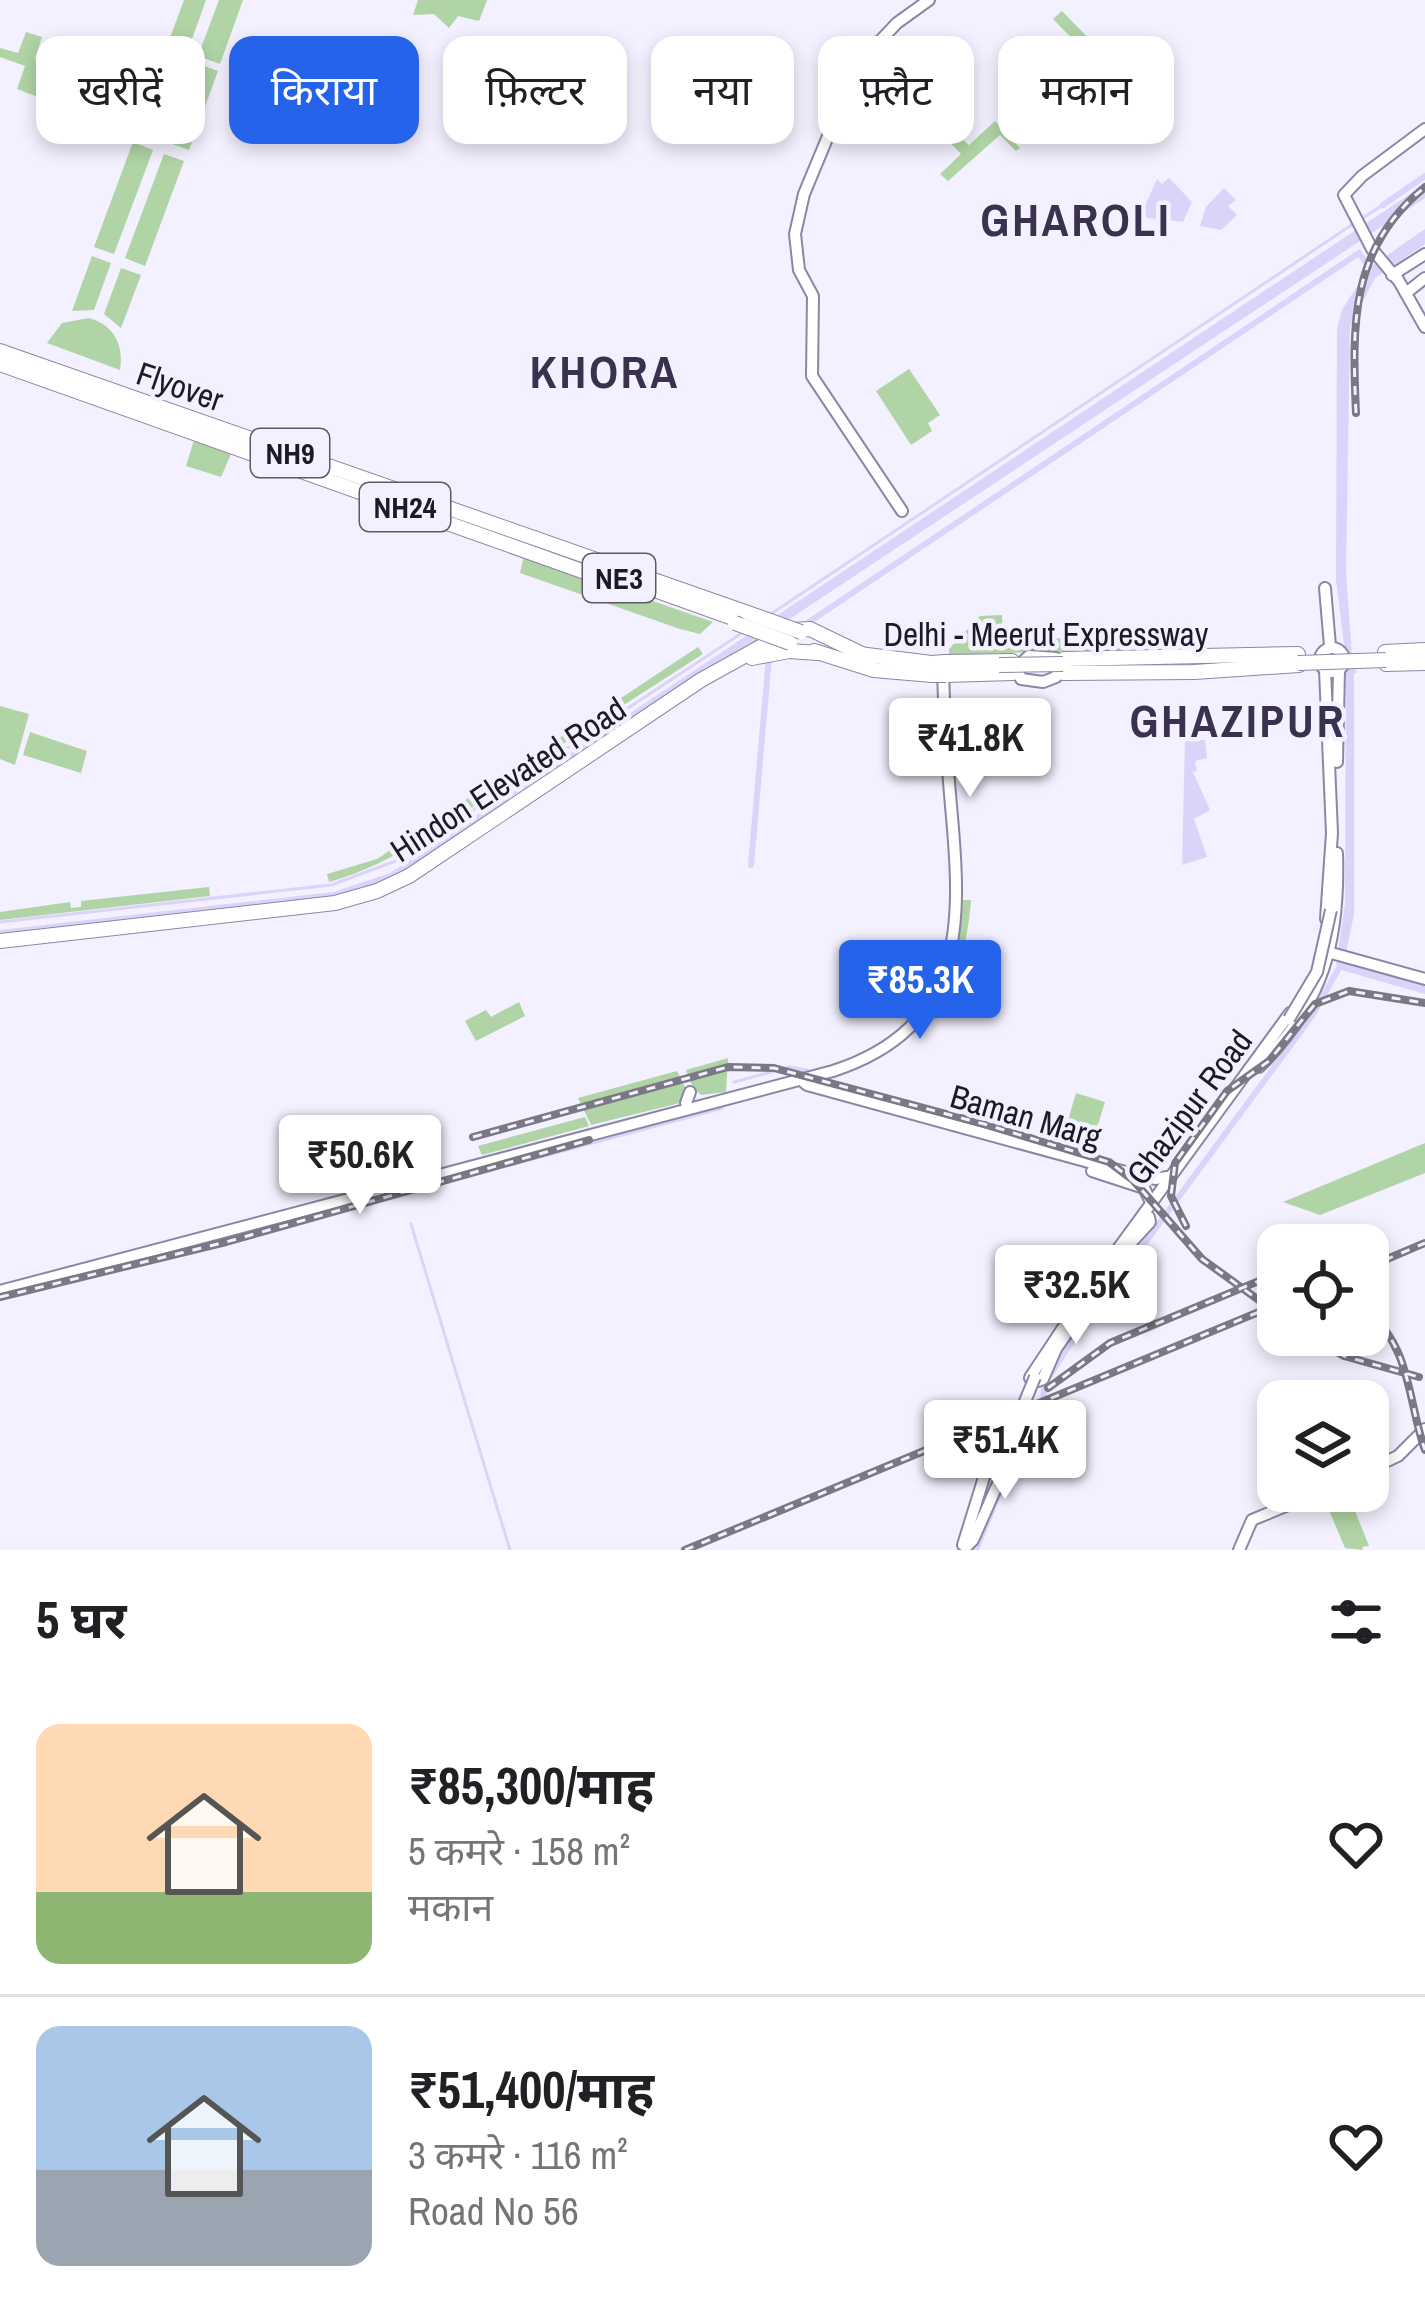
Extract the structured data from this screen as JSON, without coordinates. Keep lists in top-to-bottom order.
{
  "streets": {
    "highway": [
      "Flyover",
      "NH9",
      "NH24",
      "NE3",
      "Delhi - Meerut Expressway",
      "Hindon Elevated Road"
    ],
    "main road": ["Ghazipur Road", "Baman Marg"]
  },
  "crossings": [
    ["Flyover", "NH9"],
    ["Flyover", "Delhi - Meerut Expressway"],
    ["NH9", "NH24"],
    ["NH9", "Delhi - Meerut Expressway"],
    ["NH24", "Delhi - Meerut Expressway"],
    ["Delhi - Meerut Expressway", "Hindon Elevated Road"],
    ["Ghazipur Road", "Baman Marg"]
  ],
  "districts": ["GHAROLI", "KHORA", "GHAZIPUR"],
  "page": {
    "chip": [
      "खरीदें",
      "किराया",
      "फ़िल्टर",
      "नया",
      "फ़्लैट",
      "मकान"
    ],
    "price": [
      "₹41.8K",
      "₹85.3K",
      "₹50.6K",
      "₹32.5K",
      "₹51.4K"
    ],
    "heading": "5 घर",
    "list": [
      {
        "name": "₹85,300/माह",
        "note": "5 कमरे · 158 m² · मकान"
      },
      {
        "name": "₹51,400/माह",
        "note": "3 कमरे · 116 m² · Road No 56"
      }
    ]
  }
}
